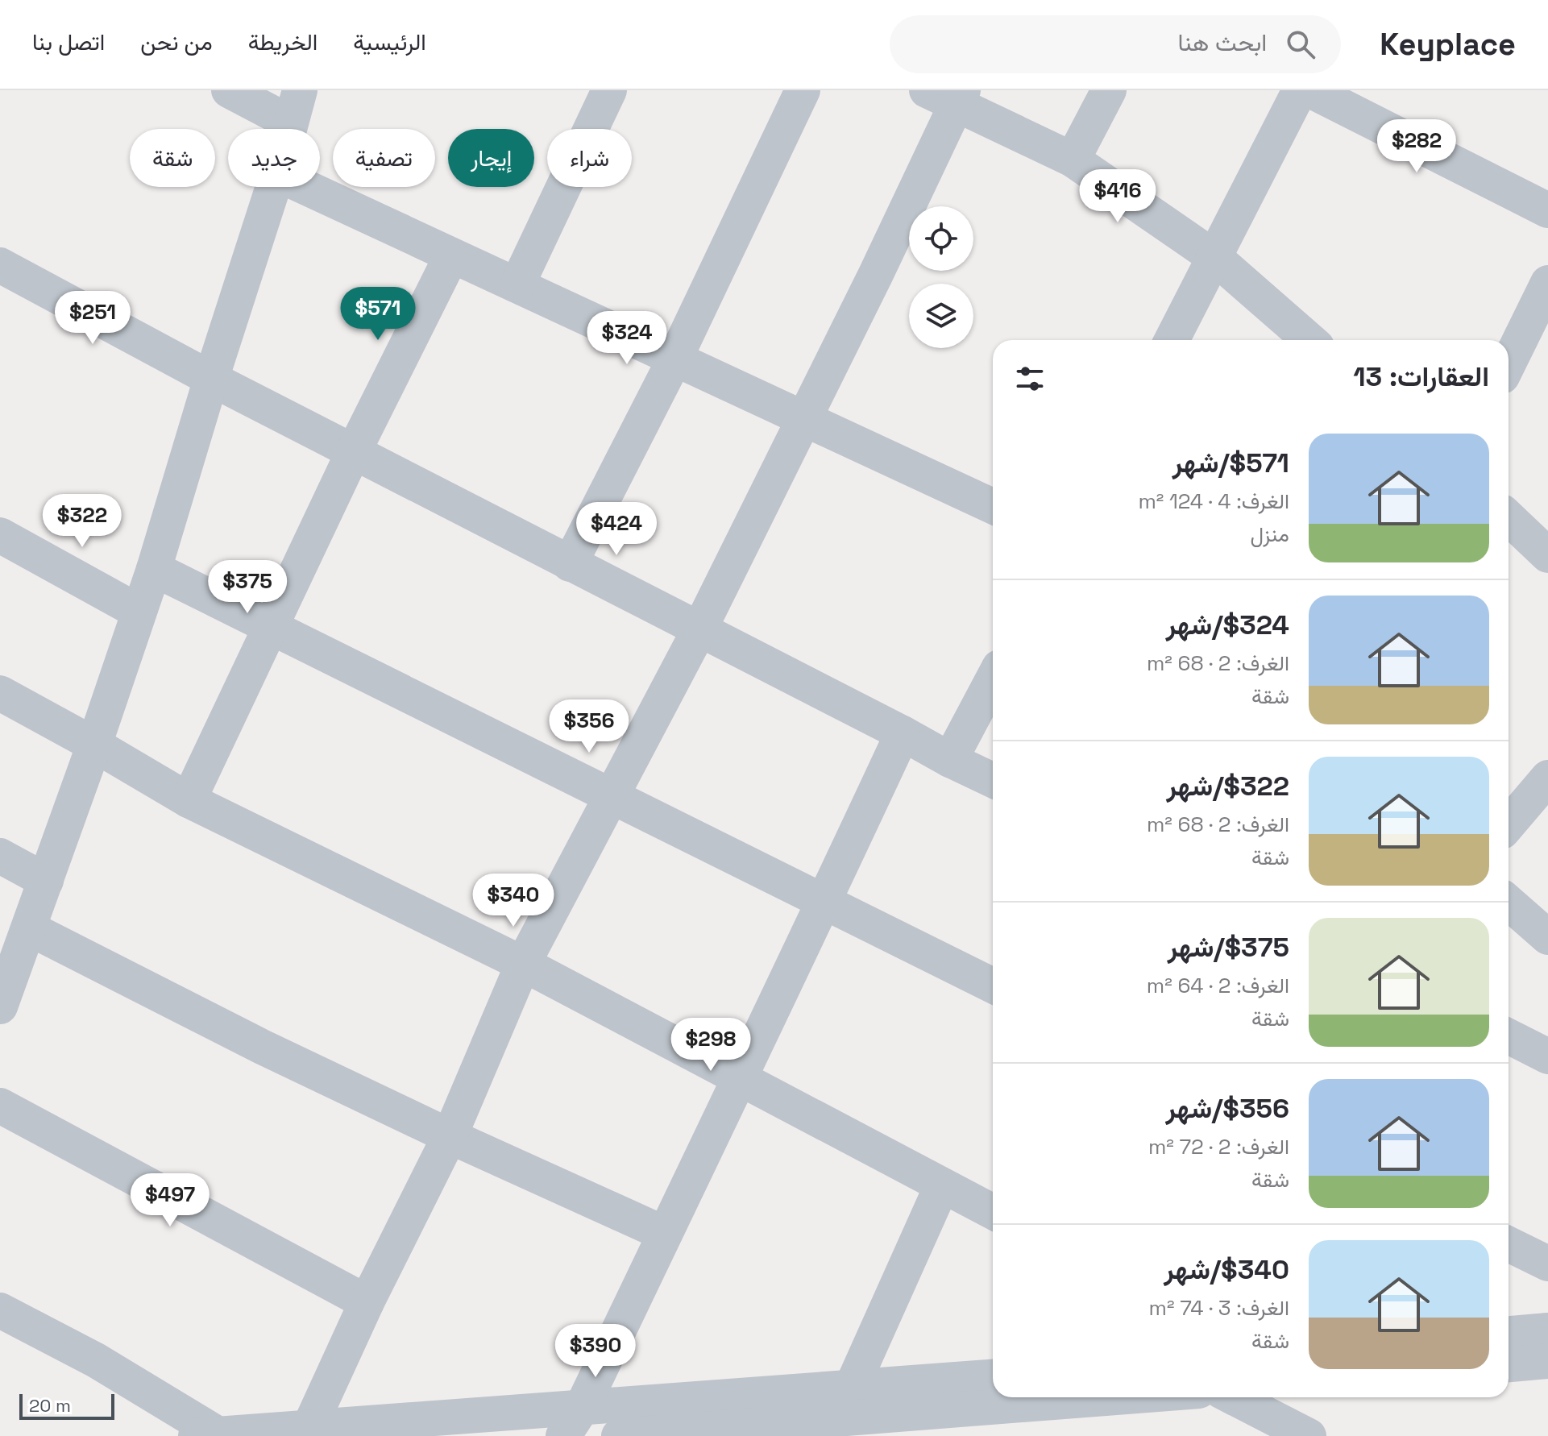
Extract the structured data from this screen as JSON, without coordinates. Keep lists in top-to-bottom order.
{
  "scale_bar": "20 m",
  "page": {
    "header": "Keyplace",
    "search": "ابحث هنا",
    "nav": [
      "الرئيسية",
      "الخريطة",
      "من نحن",
      "اتصل بنا"
    ],
    "price": [
      "$282",
      "$416",
      "$571",
      "$251",
      "$324",
      "$322",
      "$424",
      "$375",
      "$356",
      "$340",
      "$298",
      "$497",
      "$390"
    ],
    "chip": [
      "شراء",
      "إيجار",
      "تصفية",
      "جديد",
      "شقة"
    ],
    "heading": "العقارات: 13",
    "list": [
      {
        "name": "$571/شهر",
        "note": "الغرف: 4 · 124 m² · منزل"
      },
      {
        "name": "$324/شهر",
        "note": "الغرف: 2 · 68 m² · شقة"
      },
      {
        "name": "$322/شهر",
        "note": "الغرف: 2 · 68 m² · شقة"
      },
      {
        "name": "$375/شهر",
        "note": "الغرف: 2 · 64 m² · شقة"
      },
      {
        "name": "$356/شهر",
        "note": "الغرف: 2 · 72 m² · شقة"
      },
      {
        "name": "$340/شهر",
        "note": "الغرف: 3 · 74 m² · شقة"
      }
    ],
    "scale": "20 m"
  }
}
